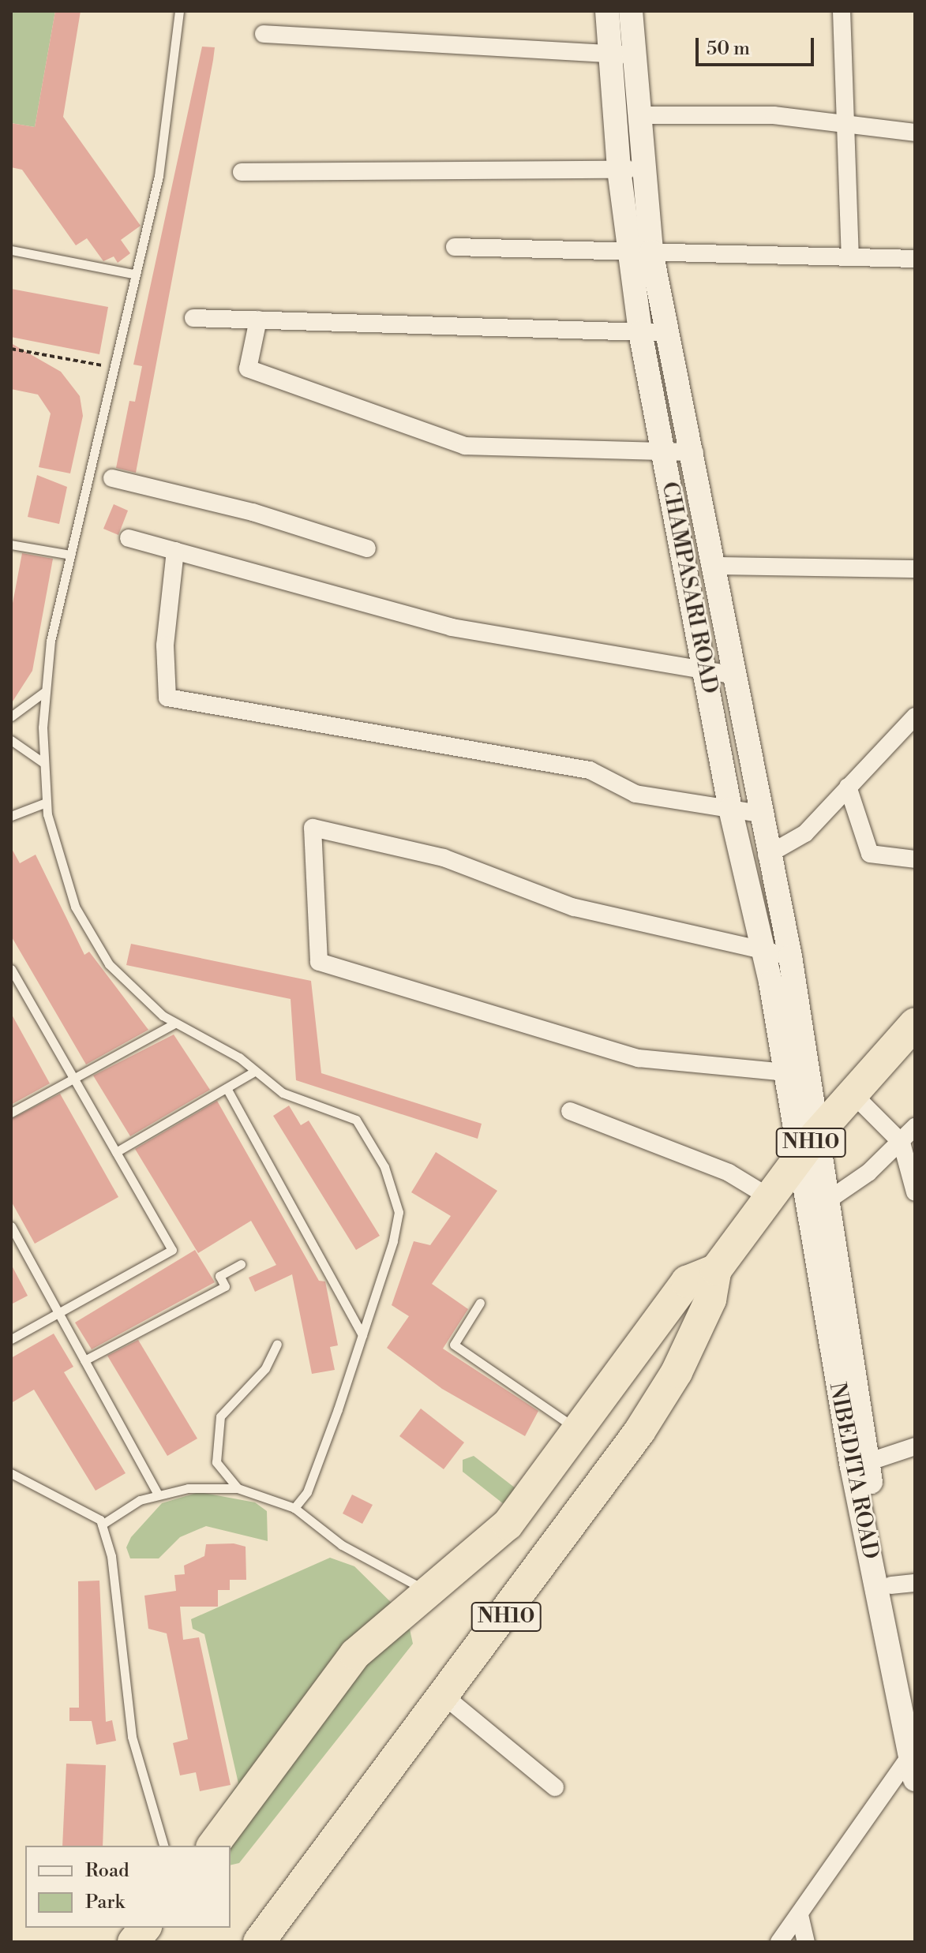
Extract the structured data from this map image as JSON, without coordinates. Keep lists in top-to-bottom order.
{
  "streets": {
    "highway": ["NH10"],
    "main road": ["CHAMPASARI ROAD", "NIBEDITA ROAD"]
  },
  "crossings": [
    ["CHAMPASARI ROAD", "NH10"],
    ["CHAMPASARI ROAD", "NIBEDITA ROAD"],
    ["NH10", "NIBEDITA ROAD"]
  ],
  "legend": ["Road", "Park"],
  "scale_bar": "50 m"
}
